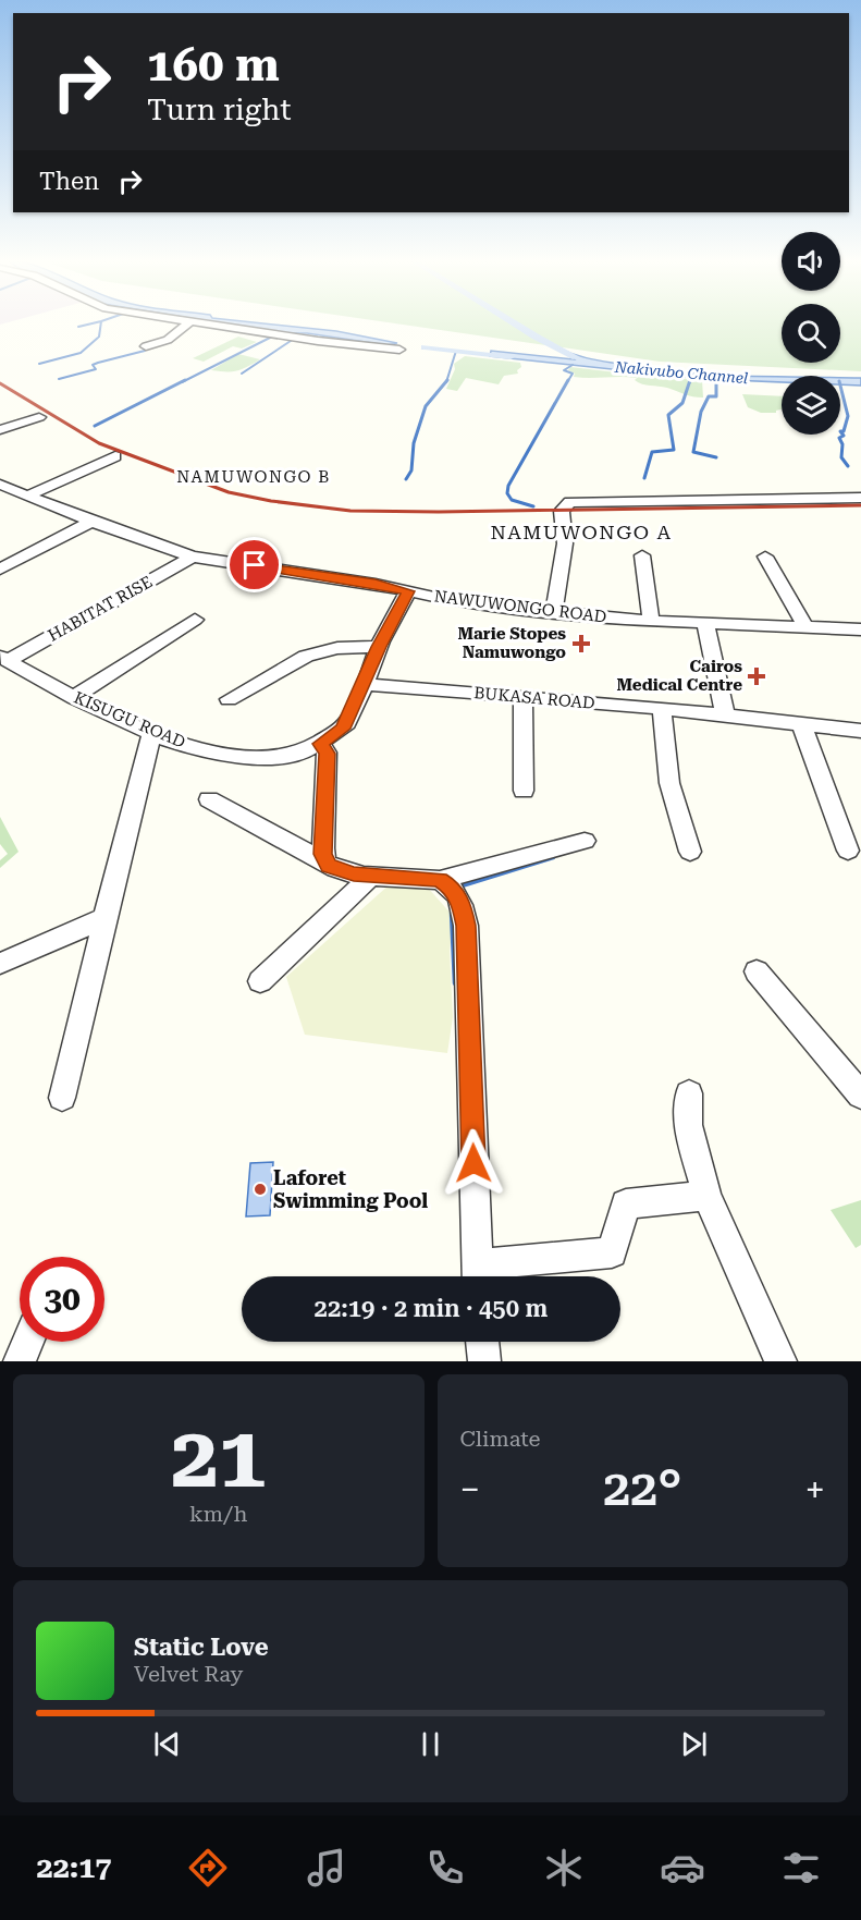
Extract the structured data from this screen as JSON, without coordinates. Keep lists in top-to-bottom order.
{
  "streets": {
    "street": [
      "NAWUWONGO ROAD",
      "HABITAT RISE",
      "BUKASA ROAD",
      "KISUGU ROAD"
    ]
  },
  "crossings": [
    ["NAWUWONGO ROAD", "HABITAT RISE"],
    ["NAWUWONGO ROAD", "KISUGU ROAD"],
    ["HABITAT RISE", "KISUGU ROAD"],
    ["BUKASA ROAD", "KISUGU ROAD"]
  ],
  "districts": ["NAMUWONGO B", "NAMUWONGO A"],
  "water": ["Nakivubo Channel"],
  "places": {
    "health": ["Marie Stopes Namuwongo", "Cairos Medical Centre"],
    "other": ["Laforet Swimming Pool"]
  },
  "page": {
    "turn": ["160 m", "Turn right"],
    "then": "Then",
    "limit": "30",
    "trip": "22:19 · 2 min · 450 m",
    "tile": [
      ["21", "km/h"],
      "Climate"
    ],
    "heat": ["−", "22°", "+"],
    "song": ["Static Love", "Velvet Ray"],
    "tabs": "22:17"
  }
}
